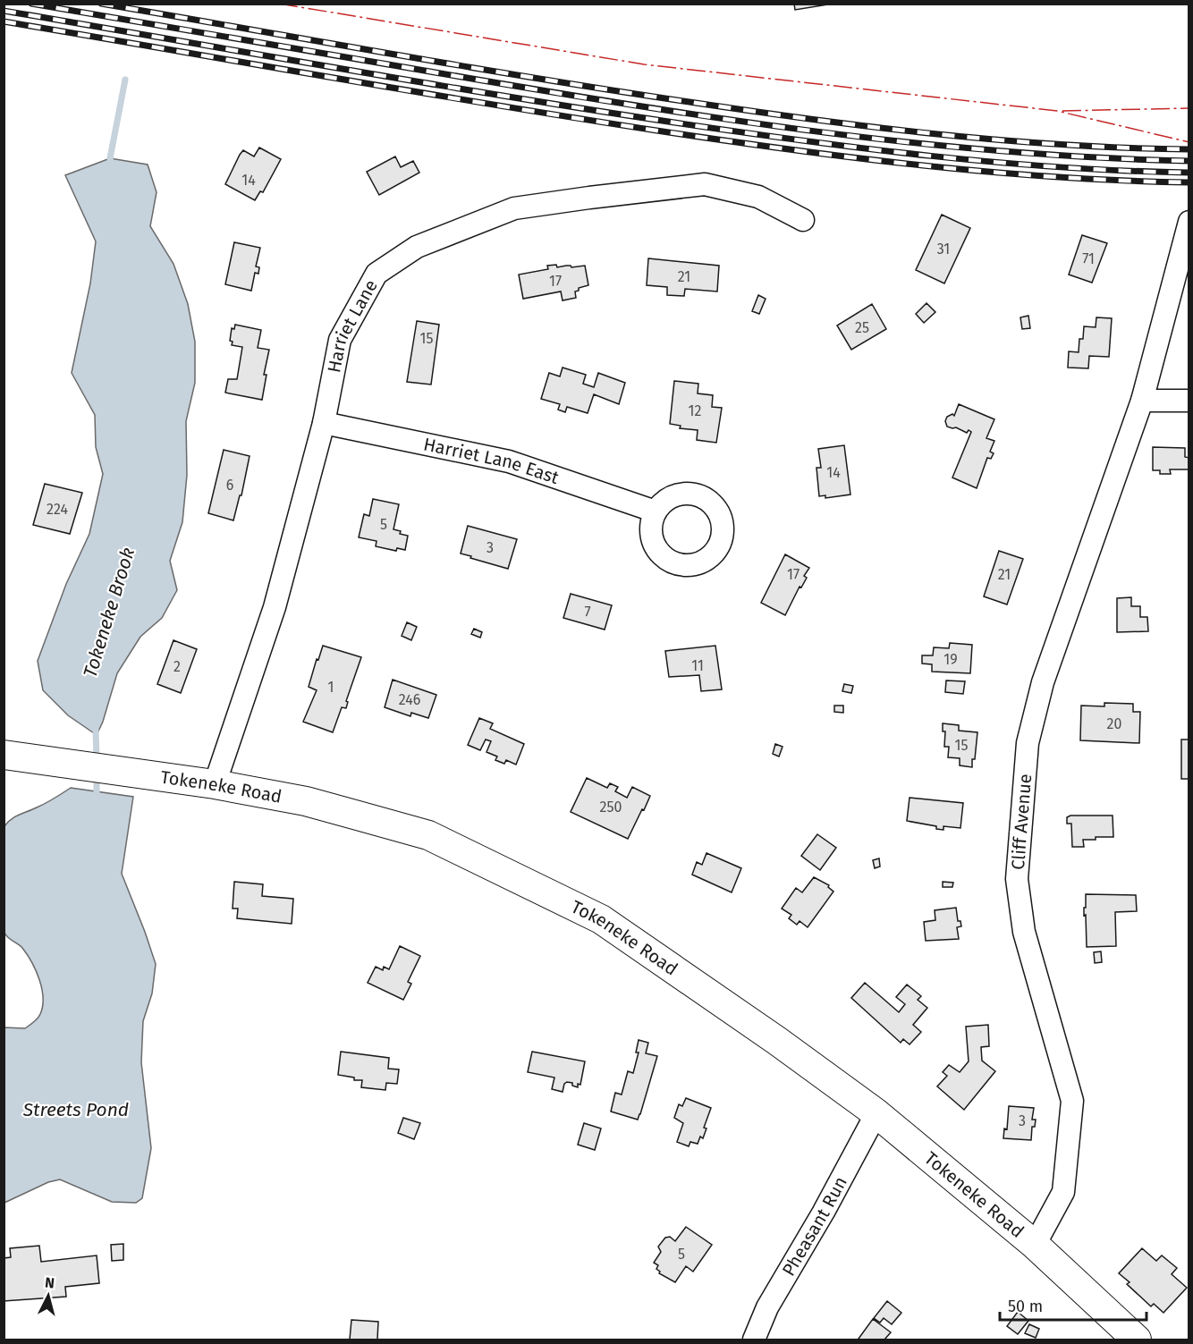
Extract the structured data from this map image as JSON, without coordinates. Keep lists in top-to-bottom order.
{
  "streets": {
    "main road": ["Tokeneke Road"],
    "street": [
      "Harriet Lane",
      "Harriet Lane East",
      "Cliff Avenue",
      "Pheasant Run"
    ]
  },
  "crossings": [
    ["Harriet Lane", "Harriet Lane East"],
    ["Harriet Lane", "Tokeneke Road"],
    ["Tokeneke Road", "Cliff Avenue"],
    ["Tokeneke Road", "Pheasant Run"]
  ],
  "water": ["Tokeneke Brook", "Streets Pond"],
  "house_numbers": [
    "14",
    "31",
    "71",
    "21",
    "17",
    "25",
    "15",
    "12",
    "14",
    "6",
    "224",
    "5",
    "3",
    "17",
    "21",
    "7",
    "19",
    "11",
    "2",
    "1",
    "246",
    "20",
    "15",
    "250",
    "3",
    "5"
  ],
  "scale_bar": "50 m",
  "north": "top"
}
